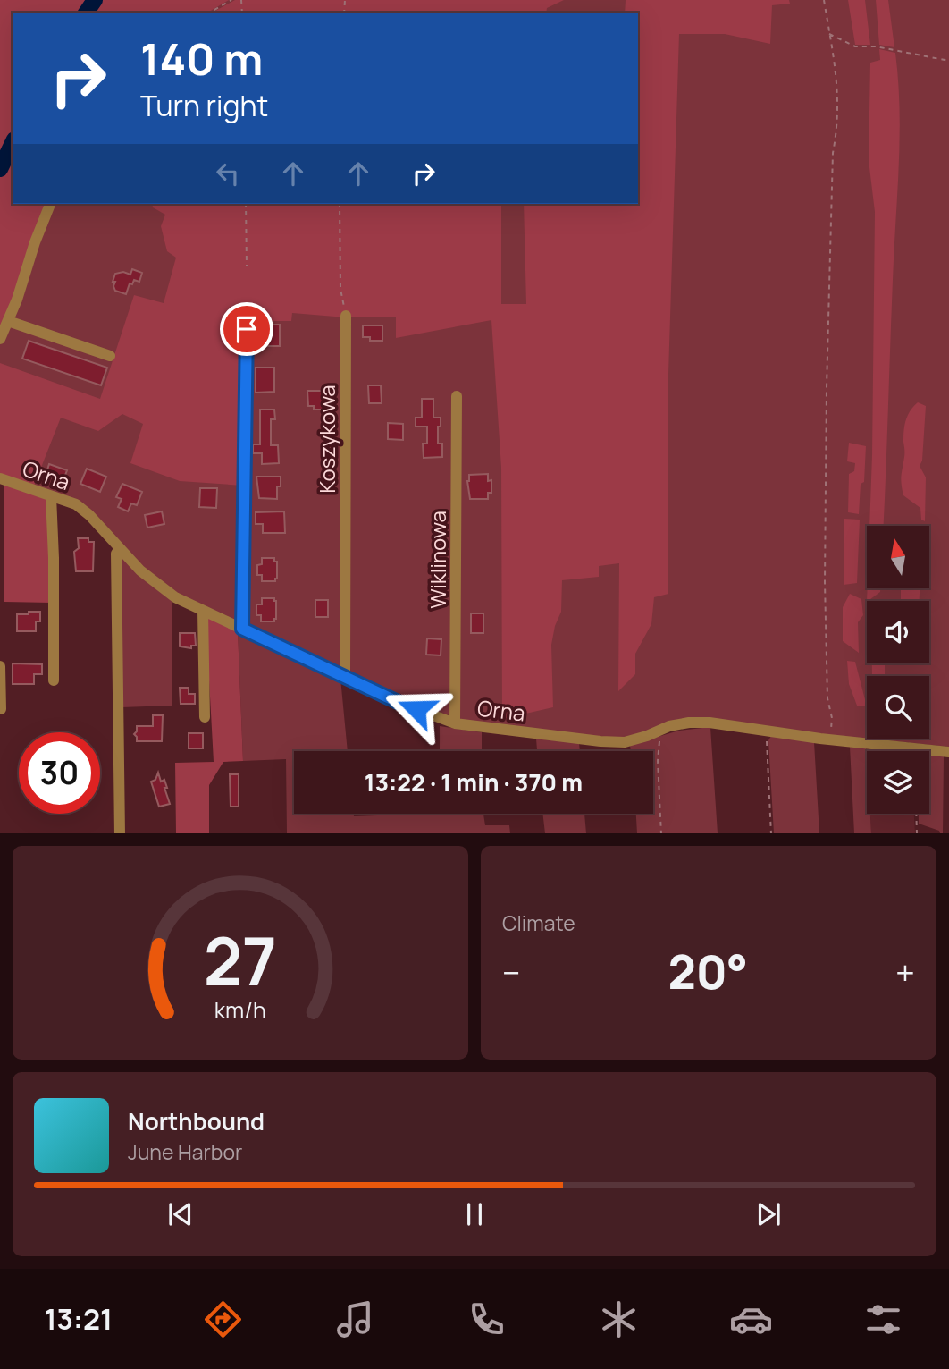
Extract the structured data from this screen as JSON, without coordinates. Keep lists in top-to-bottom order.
{
  "streets": {
    "street": ["Koszykowa", "Orna", "Wiklinowa"]
  },
  "crossings": [
    ["Koszykowa", "Orna"],
    ["Orna", "Wiklinowa"]
  ],
  "north": "top",
  "page": {
    "turn": ["140 m", "Turn right"],
    "limit": "30",
    "trip": "13:22 · 1 min · 370 m",
    "tile": "Climate",
    "heat": ["−", "20°", "+"],
    "song": ["Northbound", "June Harbor"],
    "tabs": "13:21",
    "gauge": ["27", "km/h"]
  }
}
